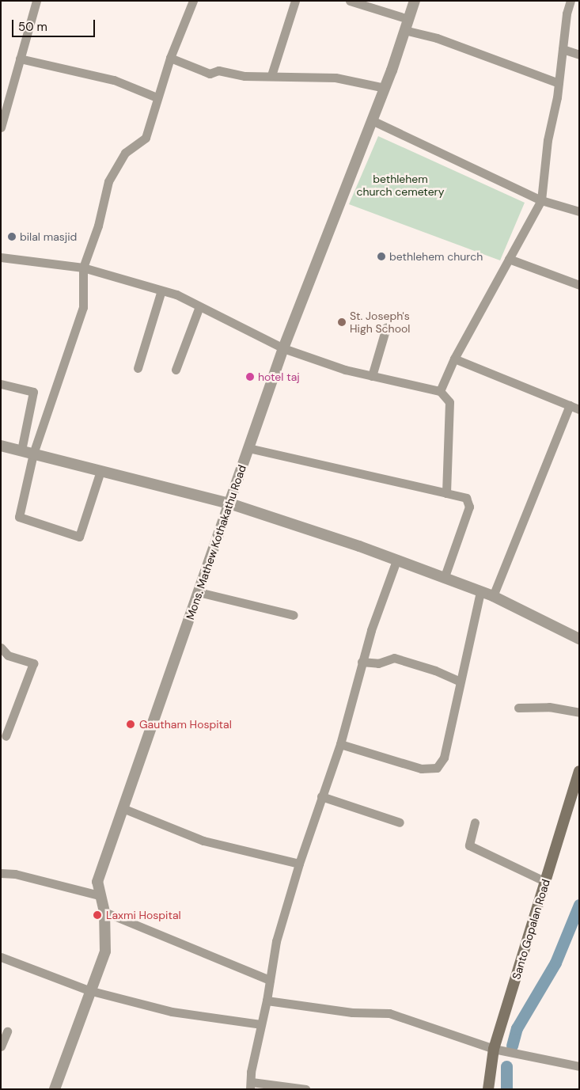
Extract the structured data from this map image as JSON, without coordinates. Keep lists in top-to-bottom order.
{
  "streets": {
    "main road": ["Santo Gopalan Road"],
    "street": ["Mons. Mathew Kothakathu Road"]
  },
  "parks": ["bethlehem church cemetery"],
  "places": [
    "bilal masjid",
    "bethlehem church",
    "St. Joseph's High School",
    "hotel taj",
    "Gautham Hospital",
    "Laxmi Hospital"
  ],
  "scale_bar": "50 m"
}
